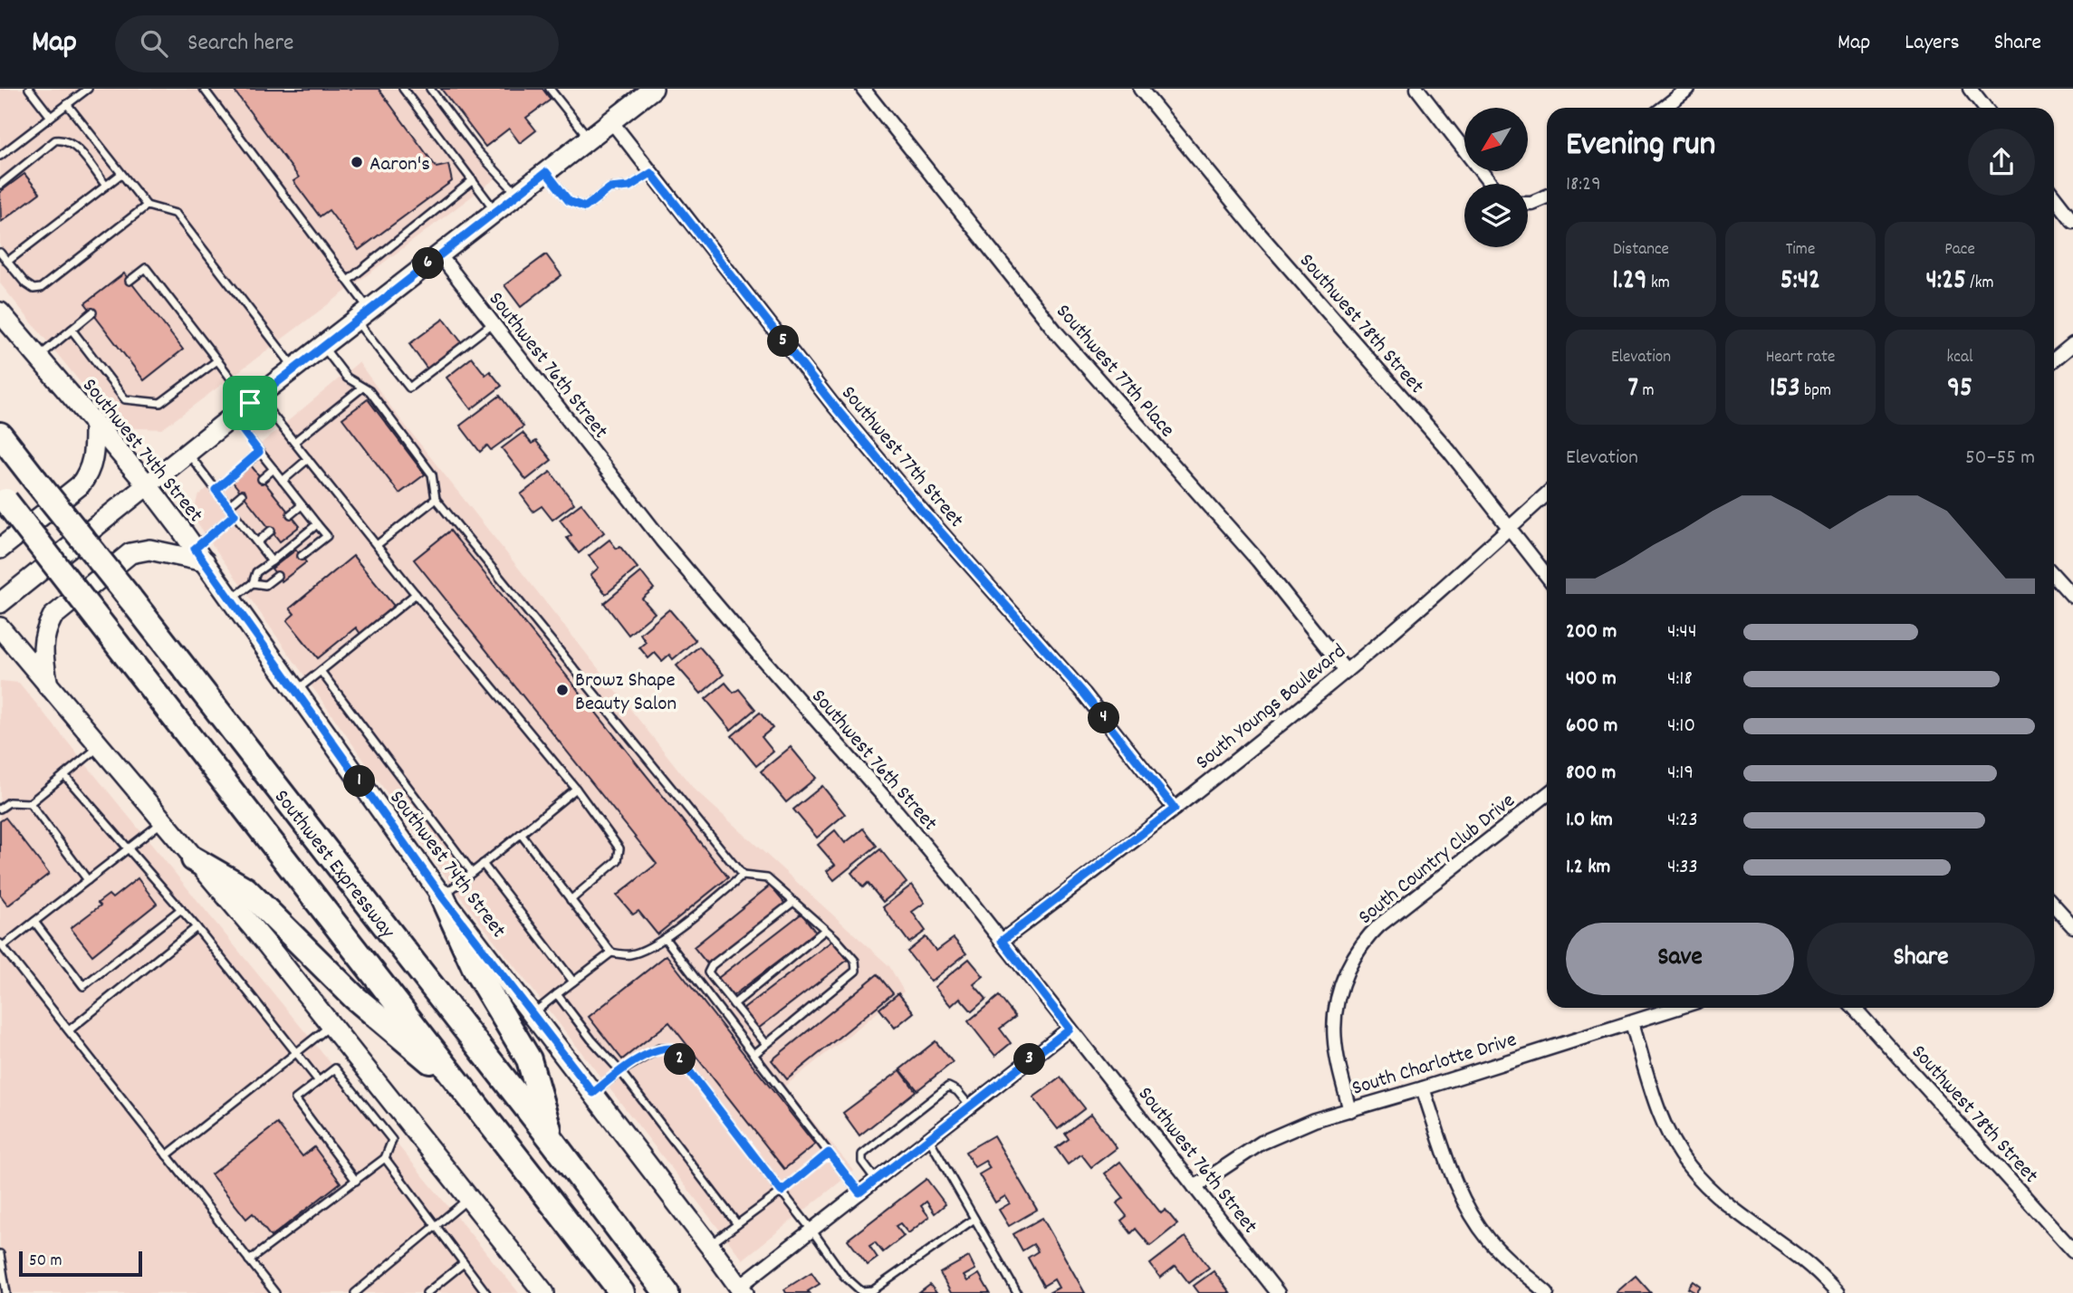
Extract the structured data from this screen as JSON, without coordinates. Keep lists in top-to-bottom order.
{
  "streets": {
    "highway": ["Southwest Expressway"],
    "main road": ["Southwest 74th Street"],
    "street": [
      "Southwest 78th Street",
      "Southwest 76th Street",
      "Southwest 77th Place",
      "Southwest 77th Street",
      "South Youngs Boulevard",
      "South Country Club Drive",
      "South Charlotte Drive"
    ]
  },
  "crossings": [
    ["Southwest 78th Street", "South Youngs Boulevard"],
    ["Southwest 76th Street", "South Youngs Boulevard"],
    ["Southwest 76th Street", "South Charlotte Drive"],
    ["Southwest 77th Place", "South Youngs Boulevard"],
    ["Southwest 77th Street", "South Youngs Boulevard"],
    ["South Country Club Drive", "South Charlotte Drive"]
  ],
  "places": ["Aaron's", "Browz Shape Beauty Salon"],
  "scale_bar": "50 m",
  "north": "bottom left",
  "page": {
    "header": "Map",
    "search": "Search here",
    "nav": ["Map", "Layers", "Share"],
    "heading": ["Evening run", "18:29"],
    "stats": [
      ["Distance", "1.29 km"],
      ["Time", "5:42"],
      ["Pace", "4:25 /km"],
      ["Elevation", "7 m"],
      ["Heart rate", "153 bpm"],
      ["kcal", "95"]
    ],
    "pins": [
      "6",
      "5",
      "4",
      "1",
      "2",
      "3"
    ],
    "chart": ["Elevation", "50–55 m"],
    "list": [
      {
        "name": "200 m",
        "note": "4:44"
      },
      {
        "name": "400 m",
        "note": "4:18"
      },
      {
        "name": "600 m",
        "note": "4:10"
      },
      {
        "name": "800 m",
        "note": "4:19"
      },
      {
        "name": "1.0 km",
        "note": "4:23"
      },
      {
        "name": "1.2 km",
        "note": "4:33"
      }
    ],
    "buttons": ["Save", "Share"],
    "scale": "50 m"
  }
}
